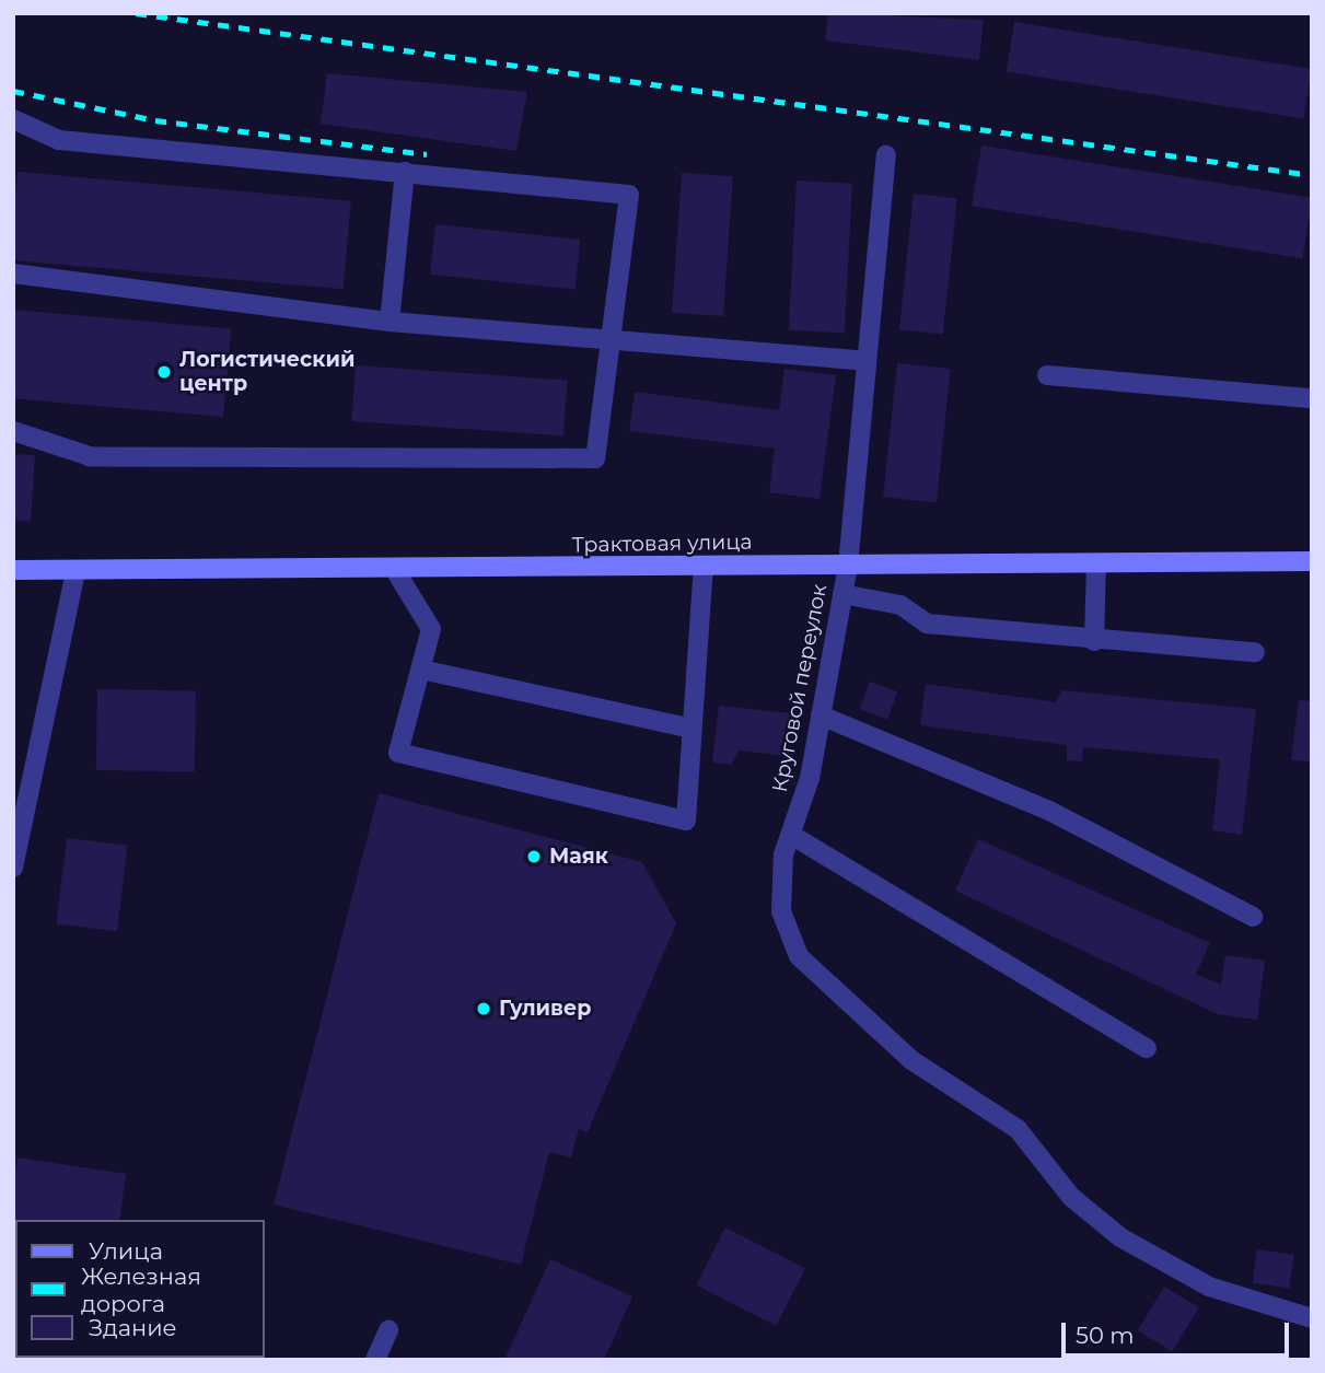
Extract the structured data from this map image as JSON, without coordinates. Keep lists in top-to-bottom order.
{
  "streets": {
    "main road": ["Трактовая улица"],
    "street": ["Круговой переулок"]
  },
  "crossings": [
    ["Трактовая улица", "Круговой переулок"]
  ],
  "places": ["Логистический центр", "Маяк", "Гуливер"],
  "legend": ["Улица", "Железная дорога", "Здание"],
  "scale_bar": "50 m"
}
